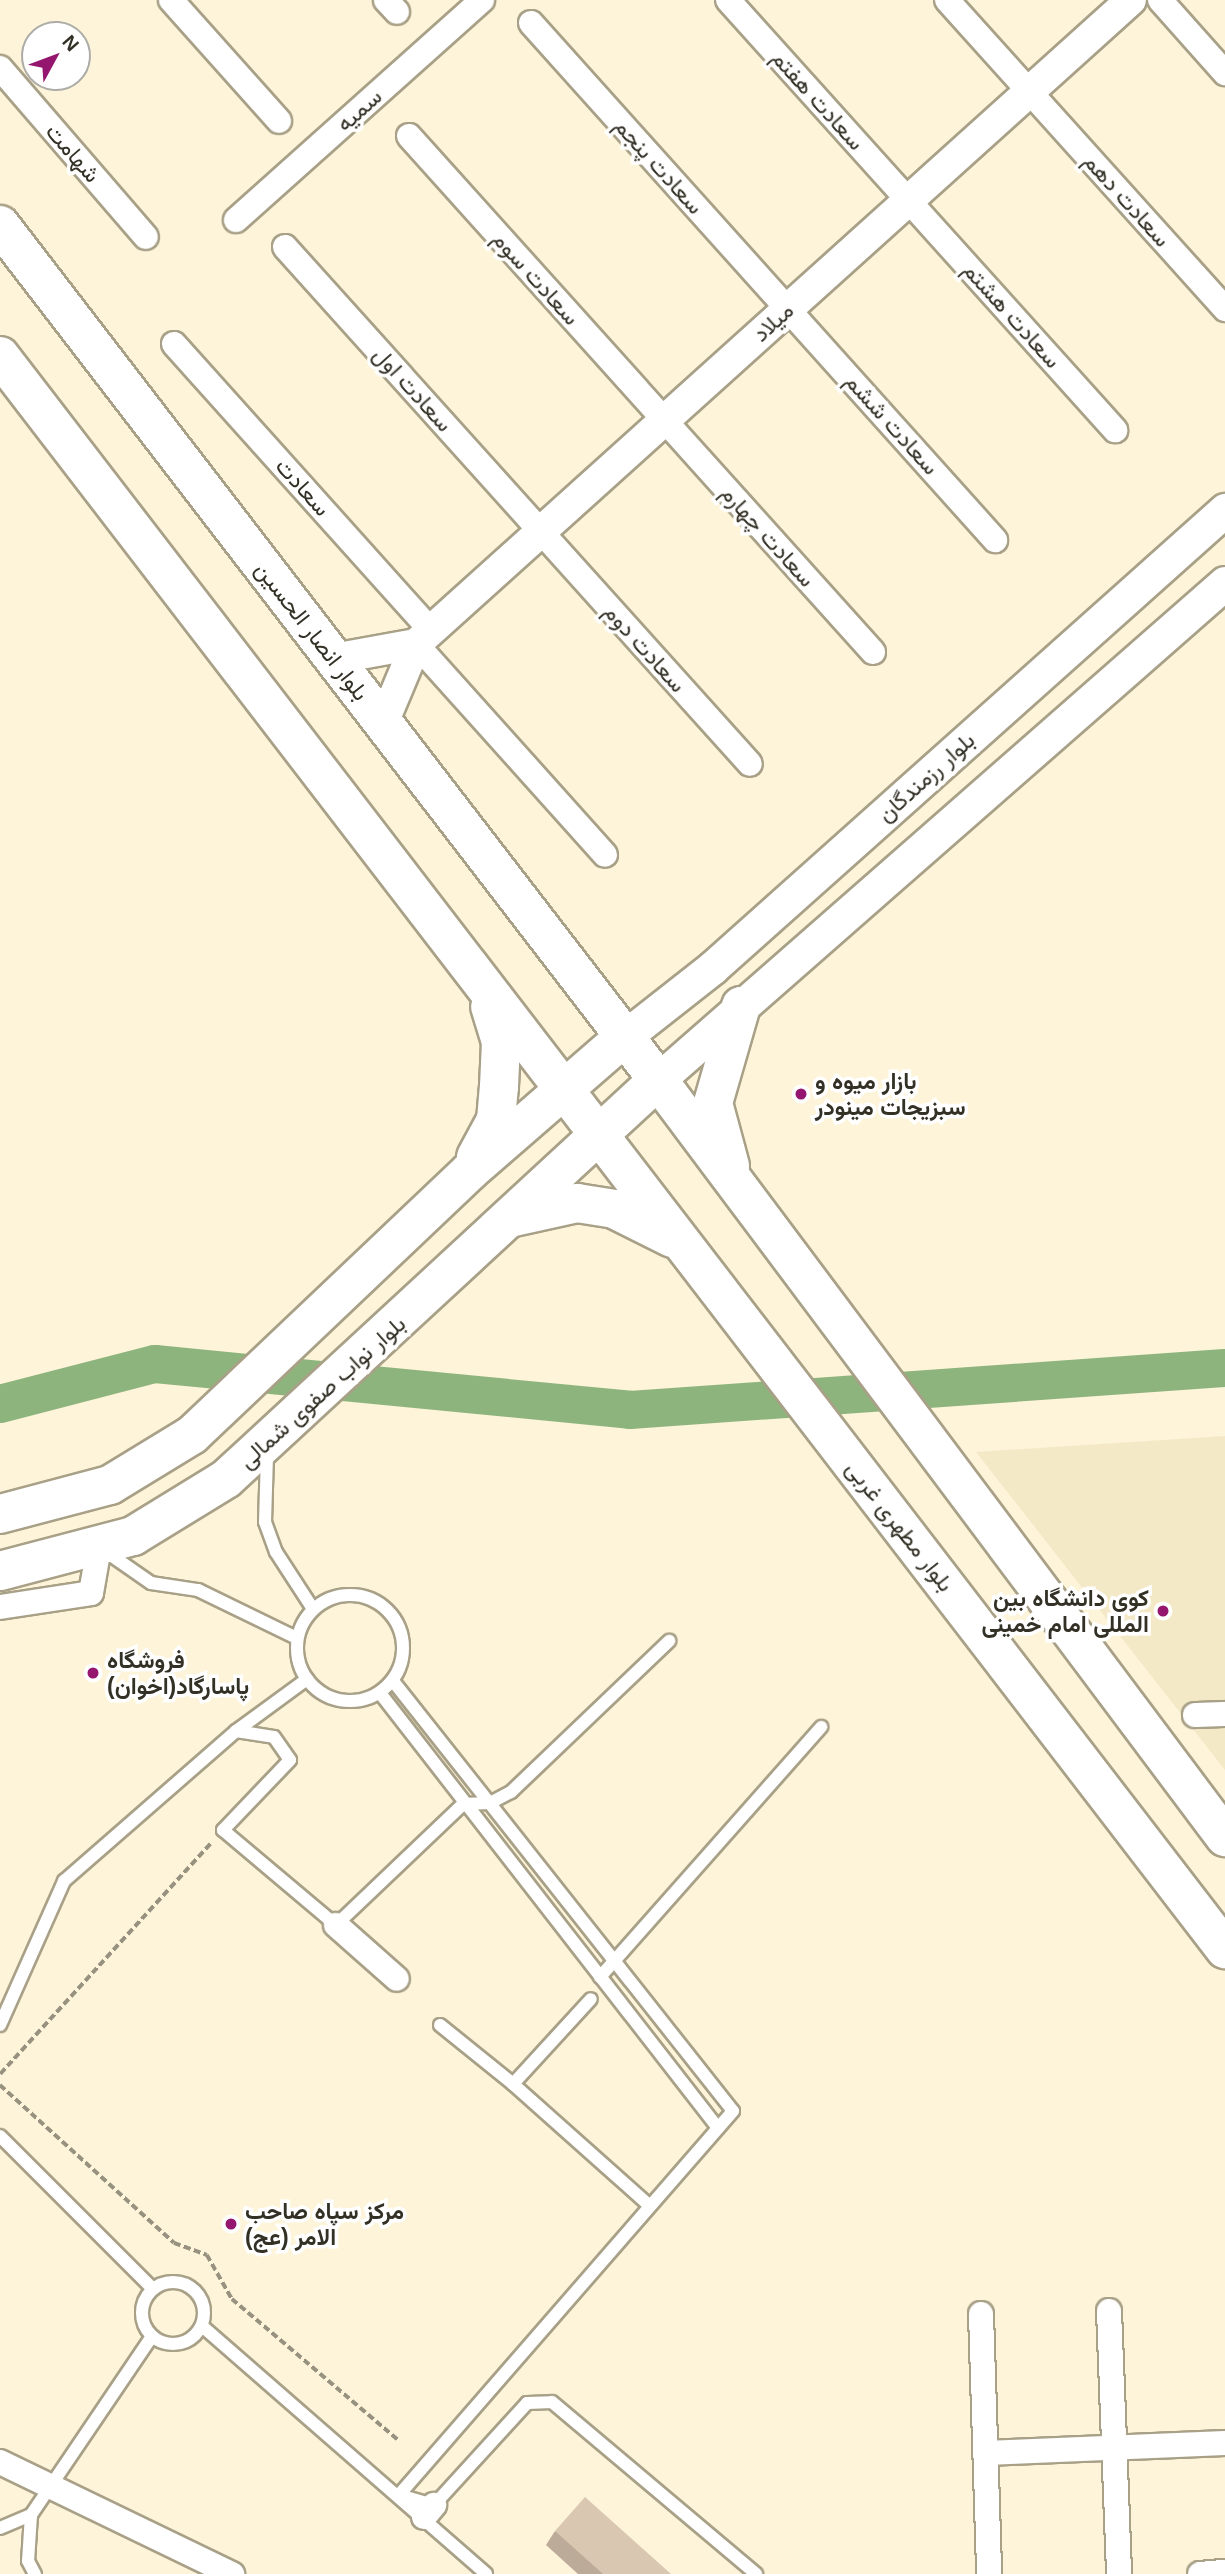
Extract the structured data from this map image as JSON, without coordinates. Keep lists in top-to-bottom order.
{
  "streets": {
    "main road": [
      "بلوار انصار الحسین",
      "بلوار رزمندگان",
      "بلوار نواب صفوی شمالی",
      "بلوار مطهری غربی"
    ],
    "street": [
      "سعادت هفتم",
      "سمیه",
      "شهامت",
      "سعادت پنجم",
      "سعادت دهم",
      "سعادت سوم",
      "سعادت هشتم",
      "میلاد",
      "سعادت اول",
      "سعادت ششم",
      "سعادت",
      "سعادت چهارم",
      "سعادت دوم"
    ]
  },
  "crossings": [
    ["سعادت هفتم", "سعادت هشتم"],
    ["سعادت هفتم", "میلاد"],
    ["سعادت پنجم", "میلاد"],
    ["سعادت پنجم", "سعادت ششم"],
    ["سعادت دهم", "میلاد"],
    ["سعادت سوم", "میلاد"],
    ["سعادت سوم", "سعادت چهارم"],
    ["سعادت هشتم", "میلاد"],
    ["میلاد", "سعادت اول"],
    ["میلاد", "سعادت ششم"],
    ["میلاد", "سعادت"],
    ["میلاد", "سعادت چهارم"],
    ["میلاد", "سعادت دوم"],
    ["سعادت اول", "سعادت دوم"],
    ["بلوار انصار الحسین", "بلوار رزمندگان"],
    ["بلوار انصار الحسین", "بلوار نواب صفوی شمالی"],
    ["بلوار نواب صفوی شمالی", "بلوار مطهری غربی"]
  ],
  "places": [
    "بازار میوه و سبزیجات مینودر",
    "کوی دانشگاه بین المللی امام خمینی",
    "فروشگاه پاسارگاد(اخوان)",
    "مرکز سپاه صاحب الامر (عج)"
  ],
  "north": "top right"
}
